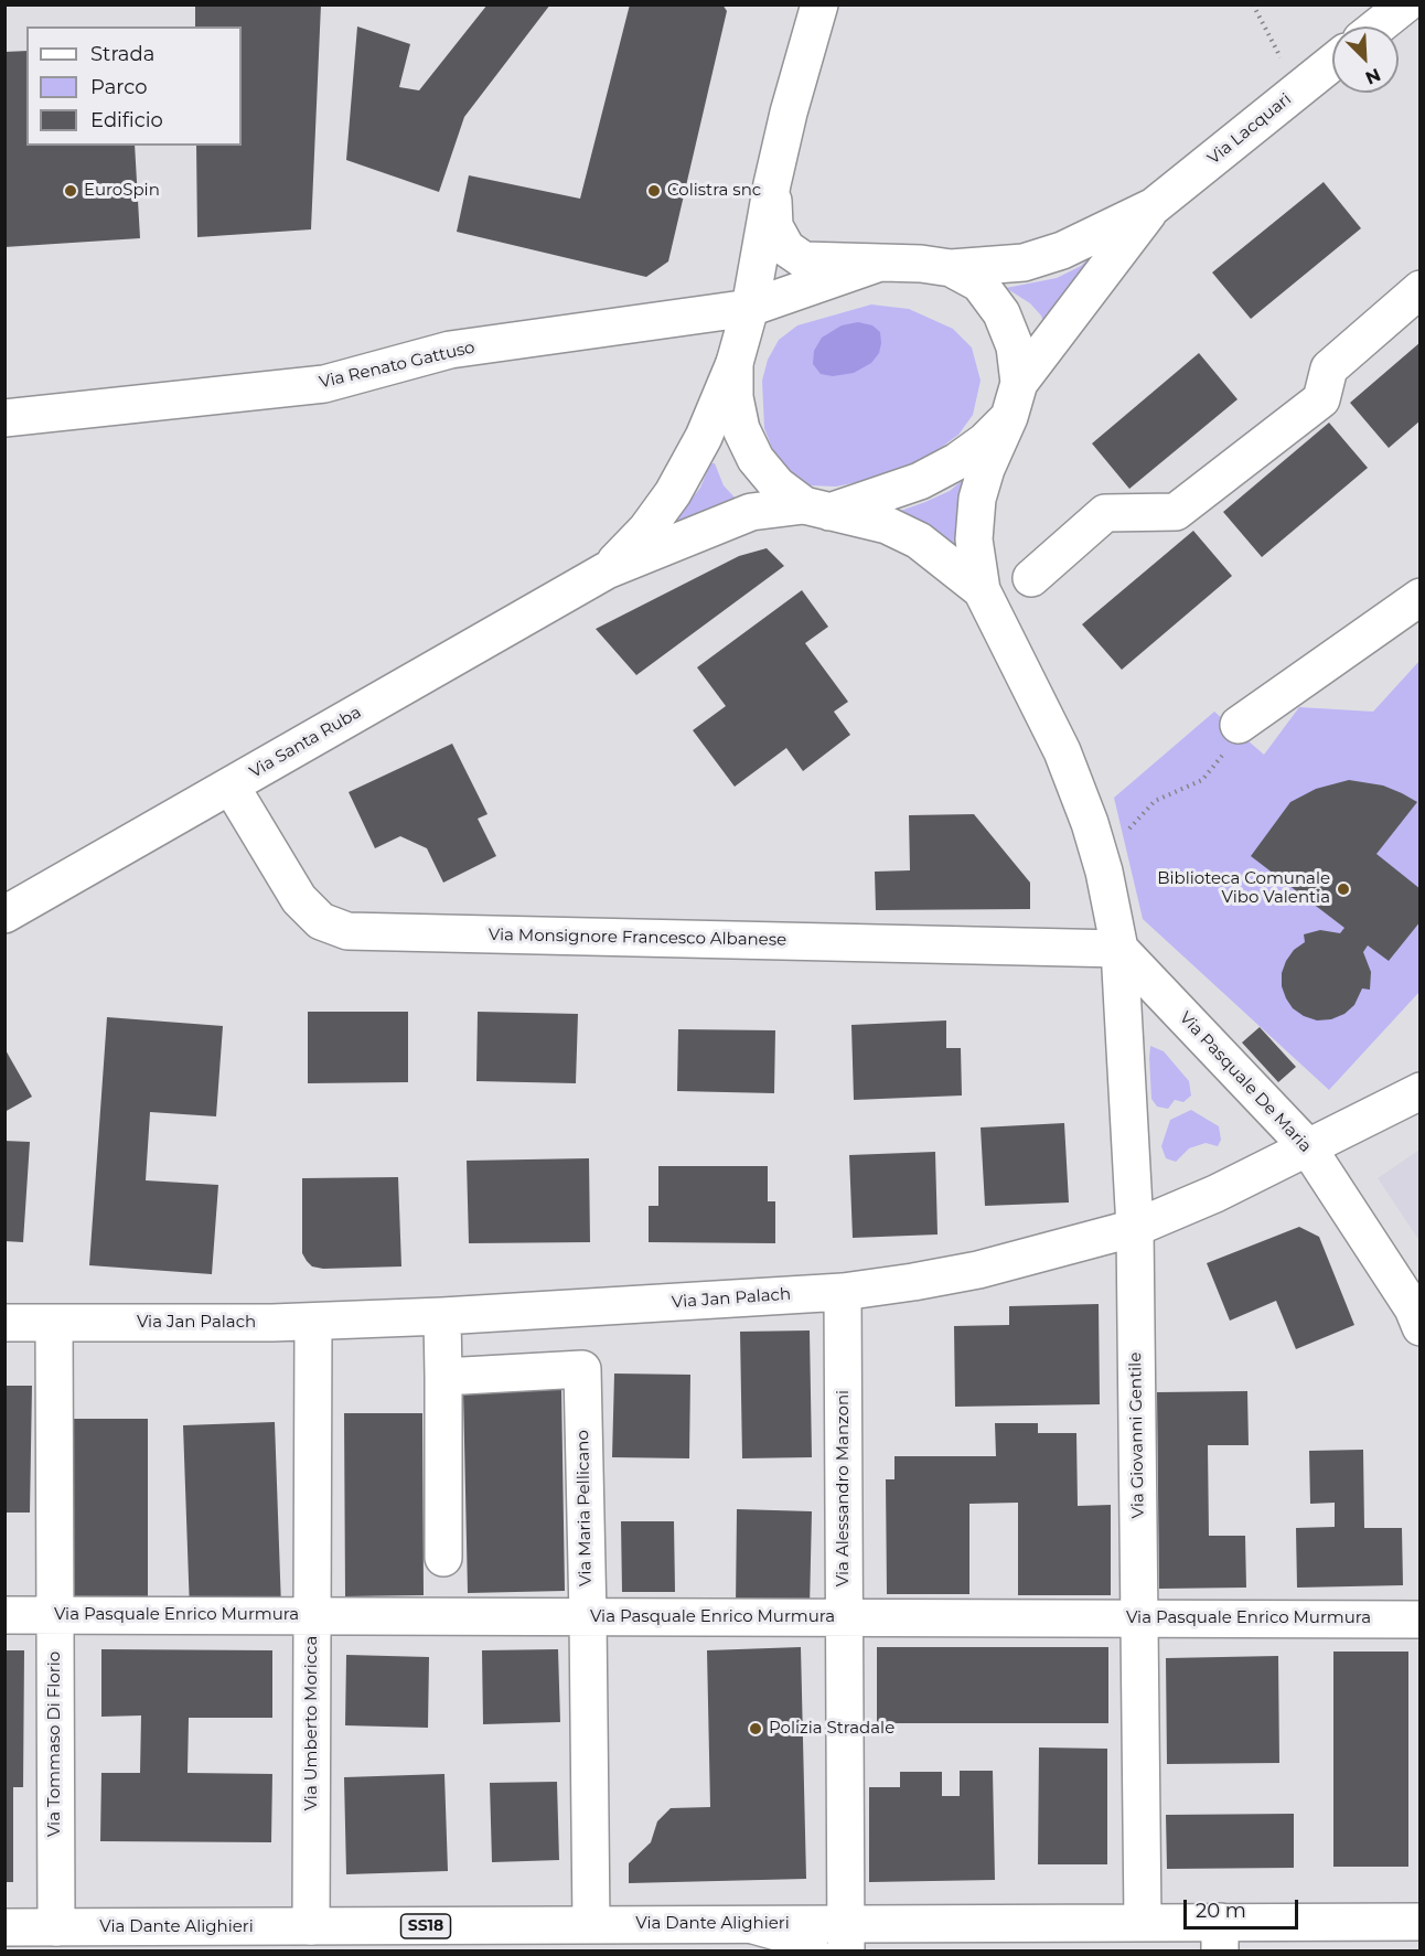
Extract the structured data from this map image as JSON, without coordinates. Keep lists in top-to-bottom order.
{
  "streets": {
    "street": [
      "Via Lacquari",
      "Via Renato Gattuso",
      "Via Santa Ruba",
      "Via Monsignore Francesco Albanese",
      "Via Pasquale De Maria",
      "Via Jan Palach",
      "Via Giovanni Gentile",
      "Via Alessandro Manzoni",
      "Via Maria Pellicano",
      "Via Pasquale Enrico Murmura",
      "Via Umberto Moricca",
      "Via Tommaso Di Florio",
      "Via Dante Alighieri",
      "SS18"
    ]
  },
  "crossings": [
    ["Via Santa Ruba", "Via Monsignore Francesco Albanese"],
    ["Via Monsignore Francesco Albanese", "Via Pasquale De Maria"],
    ["Via Monsignore Francesco Albanese", "Via Giovanni Gentile"],
    ["Via Pasquale De Maria", "Via Jan Palach"],
    ["Via Pasquale De Maria", "Via Giovanni Gentile"],
    ["Via Jan Palach", "Via Giovanni Gentile"],
    ["Via Jan Palach", "Via Alessandro Manzoni"],
    ["Via Jan Palach", "Via Umberto Moricca"],
    ["Via Jan Palach", "Via Tommaso Di Florio"],
    ["Via Giovanni Gentile", "Via Pasquale Enrico Murmura"],
    ["Via Giovanni Gentile", "Via Dante Alighieri"],
    ["Via Alessandro Manzoni", "Via Pasquale Enrico Murmura"],
    ["Via Alessandro Manzoni", "Via Dante Alighieri"],
    ["Via Maria Pellicano", "Via Pasquale Enrico Murmura"],
    ["Via Maria Pellicano", "Via Dante Alighieri"],
    ["Via Pasquale Enrico Murmura", "Via Umberto Moricca"],
    ["Via Pasquale Enrico Murmura", "Via Tommaso Di Florio"],
    ["Via Umberto Moricca", "Via Dante Alighieri"],
    ["Via Tommaso Di Florio", "Via Dante Alighieri"]
  ],
  "places": [
    "EuroSpin",
    "Colistra snc",
    "Biblioteca Comunale Vibo Valentia",
    "Polizia Stradale"
  ],
  "legend": ["Strada", "Parco", "Edificio"],
  "scale_bar": "20 m",
  "north": "bottom right"
}
